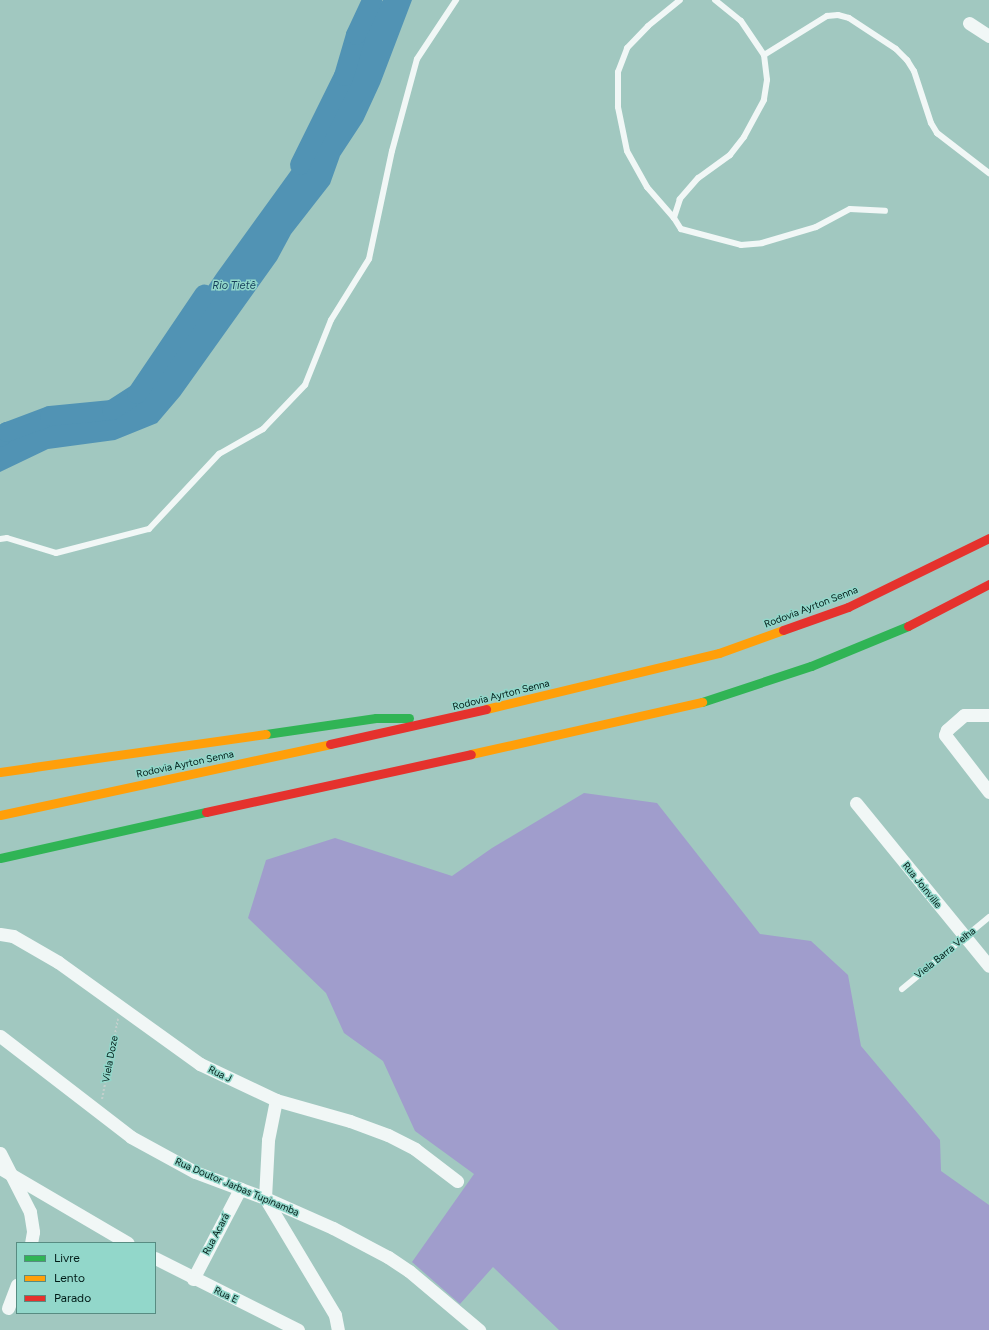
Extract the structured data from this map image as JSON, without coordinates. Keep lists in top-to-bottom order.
{
  "streets": {
    "main road": ["Rodovia Ayrton Senna"],
    "street": [
      "Rua Joinville",
      "Rua J",
      "Rua Doutor Jarbas Tupinamba",
      "Rua Acará",
      "Rua E"
    ],
    "lane": ["Viela Barra Velha"],
    "path": ["Viela Doze"]
  },
  "crossings": [
    ["Rua Joinville", "Viela Barra Velha"],
    ["Viela Doze", "Rua J"],
    ["Viela Doze", "Rua Doutor Jarbas Tupinamba"],
    ["Rua Doutor Jarbas Tupinamba", "Rua Acará"],
    ["Rua Acará", "Rua E"]
  ],
  "water": ["Rio Tietê"],
  "legend": ["Livre", "Lento", "Parado"]
}
